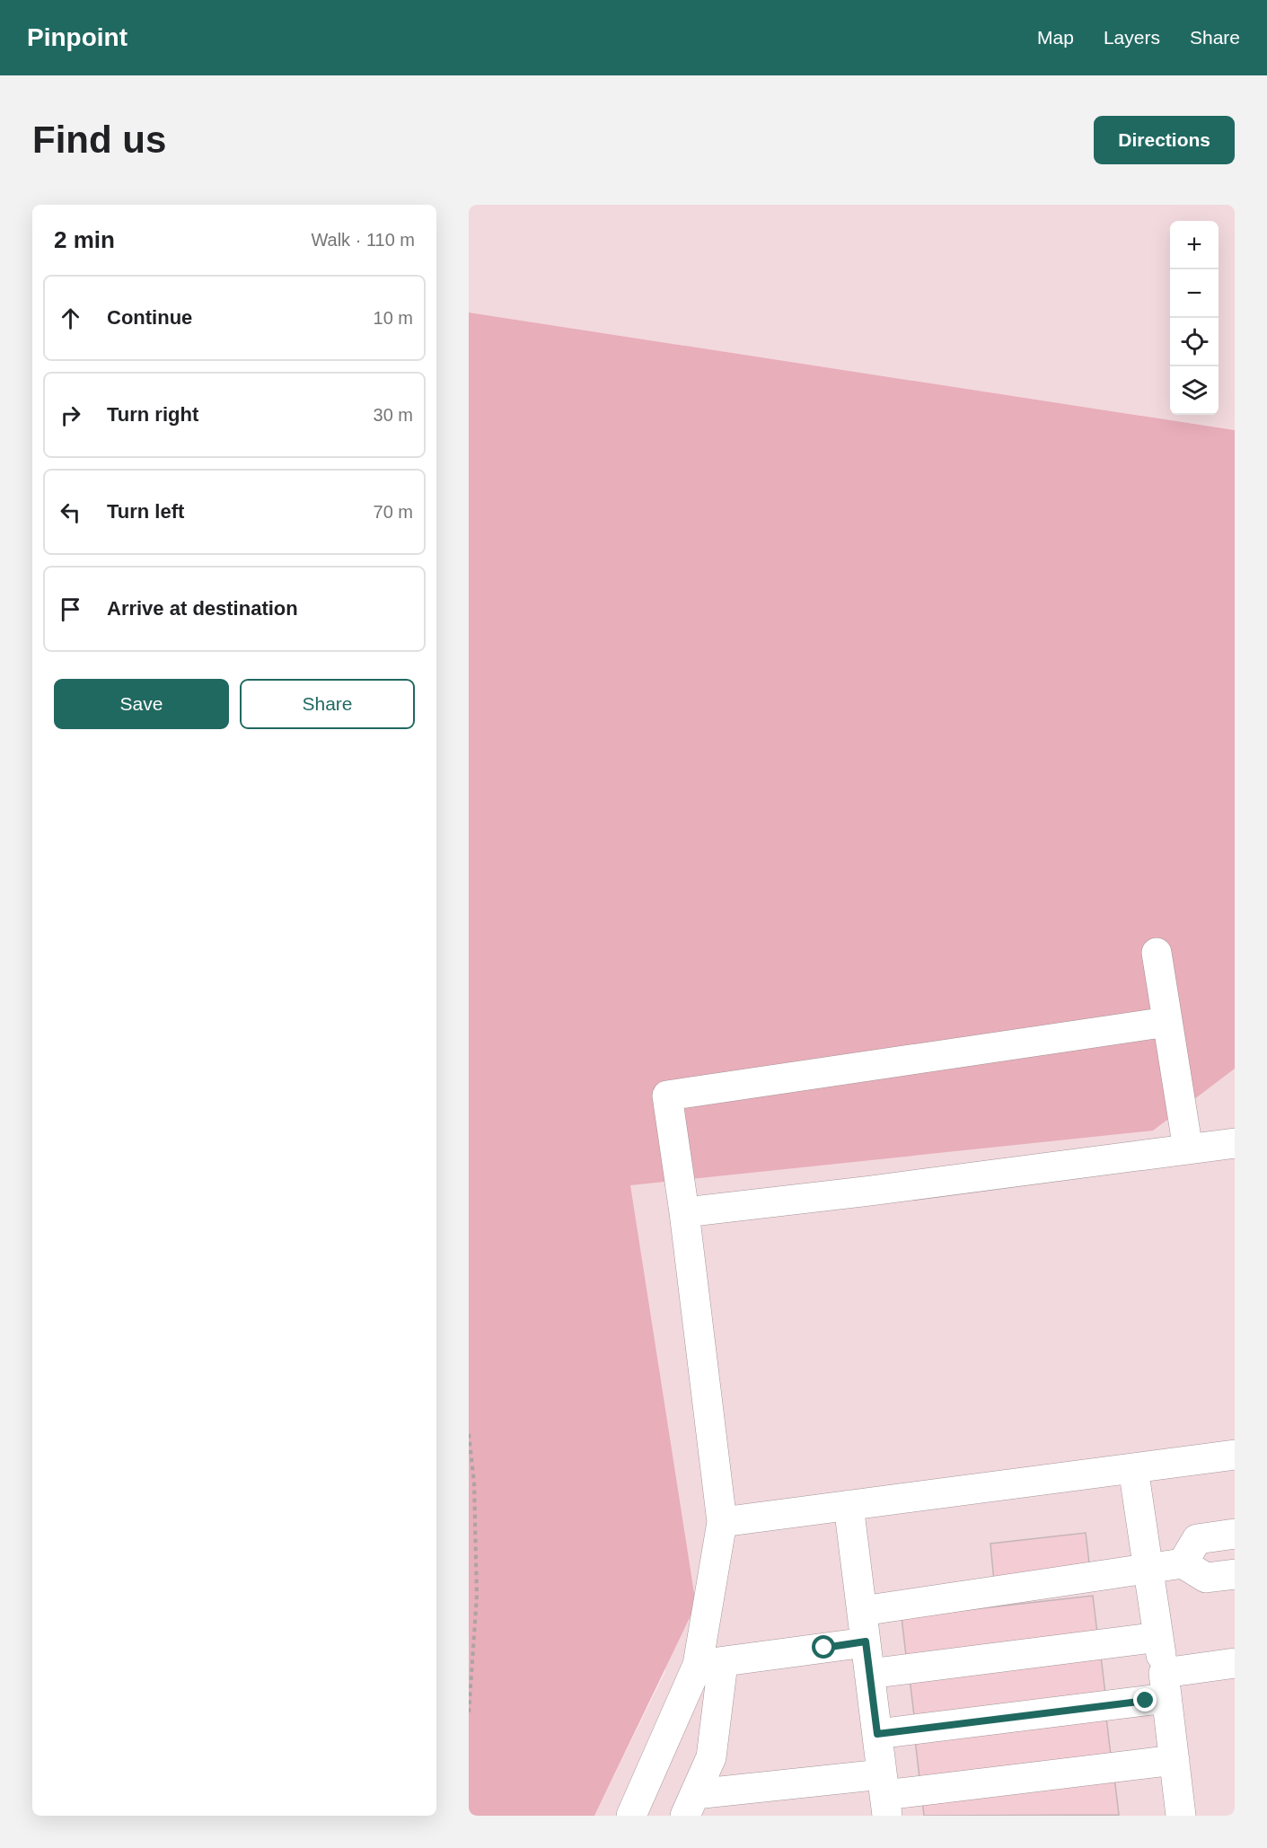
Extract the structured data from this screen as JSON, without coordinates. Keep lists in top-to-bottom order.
{
  "page": {
    "header": "Pinpoint",
    "nav": ["Map", "Layers", "Share"],
    "buttons": [
      "Directions",
      ["Save", "Share"]
    ],
    "title": "Find us",
    "heading": ["2 min", "Walk · 110 m"],
    "map_buttons": ["+", "−"],
    "list": [
      ["Continue", "10 m"],
      ["Turn right", "30 m"],
      ["Turn left", "70 m"],
      "Arrive at destination"
    ]
  }
}
